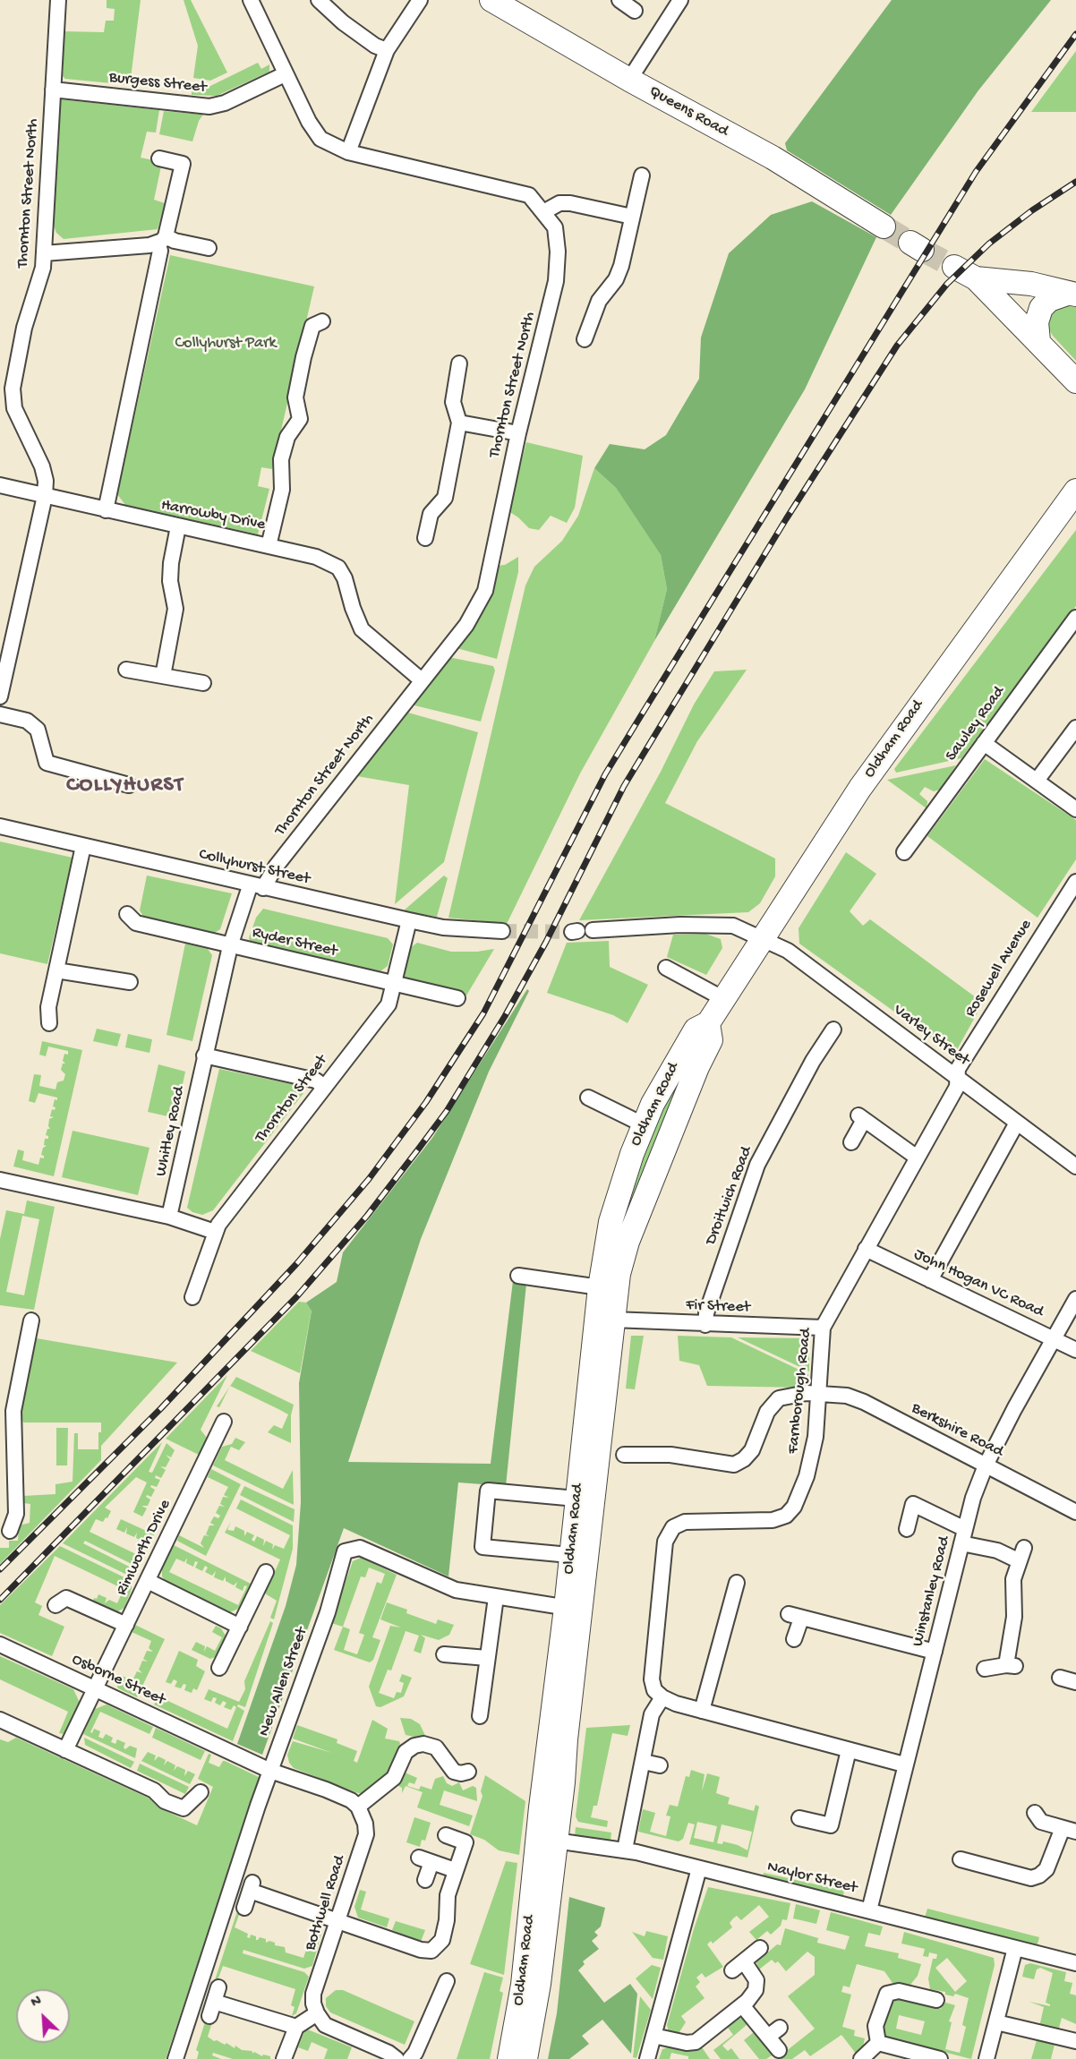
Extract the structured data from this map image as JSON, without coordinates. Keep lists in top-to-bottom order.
{
  "streets": {
    "highway": ["Queens Road", "Oldham Road"],
    "street": [
      "Burgess Street",
      "Thornton Street North",
      "Harrowby Drive",
      "Sawley Road",
      "Collyhurst Street",
      "Ryder Street",
      "Rosewell Avenue",
      "Varley Street",
      "Thornton Street",
      "Whitley Road",
      "Droitwich Road",
      "John Hogan VC Road",
      "Fir Street",
      "Farnborough Road",
      "Berkshire Road",
      "Rimworth Drive",
      "Winstanley Road",
      "Osborne Street",
      "New Allen Street",
      "Naylor Street",
      "Bothwell Road"
    ]
  },
  "crossings": [
    ["Burgess Street", "Thornton Street North"],
    ["Thornton Street North", "Harrowby Drive"],
    ["Thornton Street North", "Collyhurst Street"],
    ["Thornton Street North", "Whitley Road"],
    ["Oldham Road", "Varley Street"],
    ["Oldham Road", "Fir Street"],
    ["Oldham Road", "New Allen Street"],
    ["Oldham Road", "Naylor Street"],
    ["Collyhurst Street", "Thornton Street"],
    ["Collyhurst Street", "Whitley Road"],
    ["Ryder Street", "Thornton Street"],
    ["Ryder Street", "Whitley Road"],
    ["Rosewell Avenue", "Varley Street"],
    ["Rosewell Avenue", "Farnborough Road"],
    ["Varley Street", "Farnborough Road"],
    ["Droitwich Road", "Fir Street"],
    ["John Hogan VC Road", "Farnborough Road"],
    ["John Hogan VC Road", "Winstanley Road"],
    ["Fir Street", "Farnborough Road"],
    ["Farnborough Road", "Berkshire Road"],
    ["Berkshire Road", "Winstanley Road"],
    ["Rimworth Drive", "Osborne Street"],
    ["Winstanley Road", "Naylor Street"],
    ["Osborne Street", "New Allen Street"]
  ],
  "districts": ["COLLYHURST"],
  "parks": ["Collyhurst Park"],
  "north": "top left"
}
